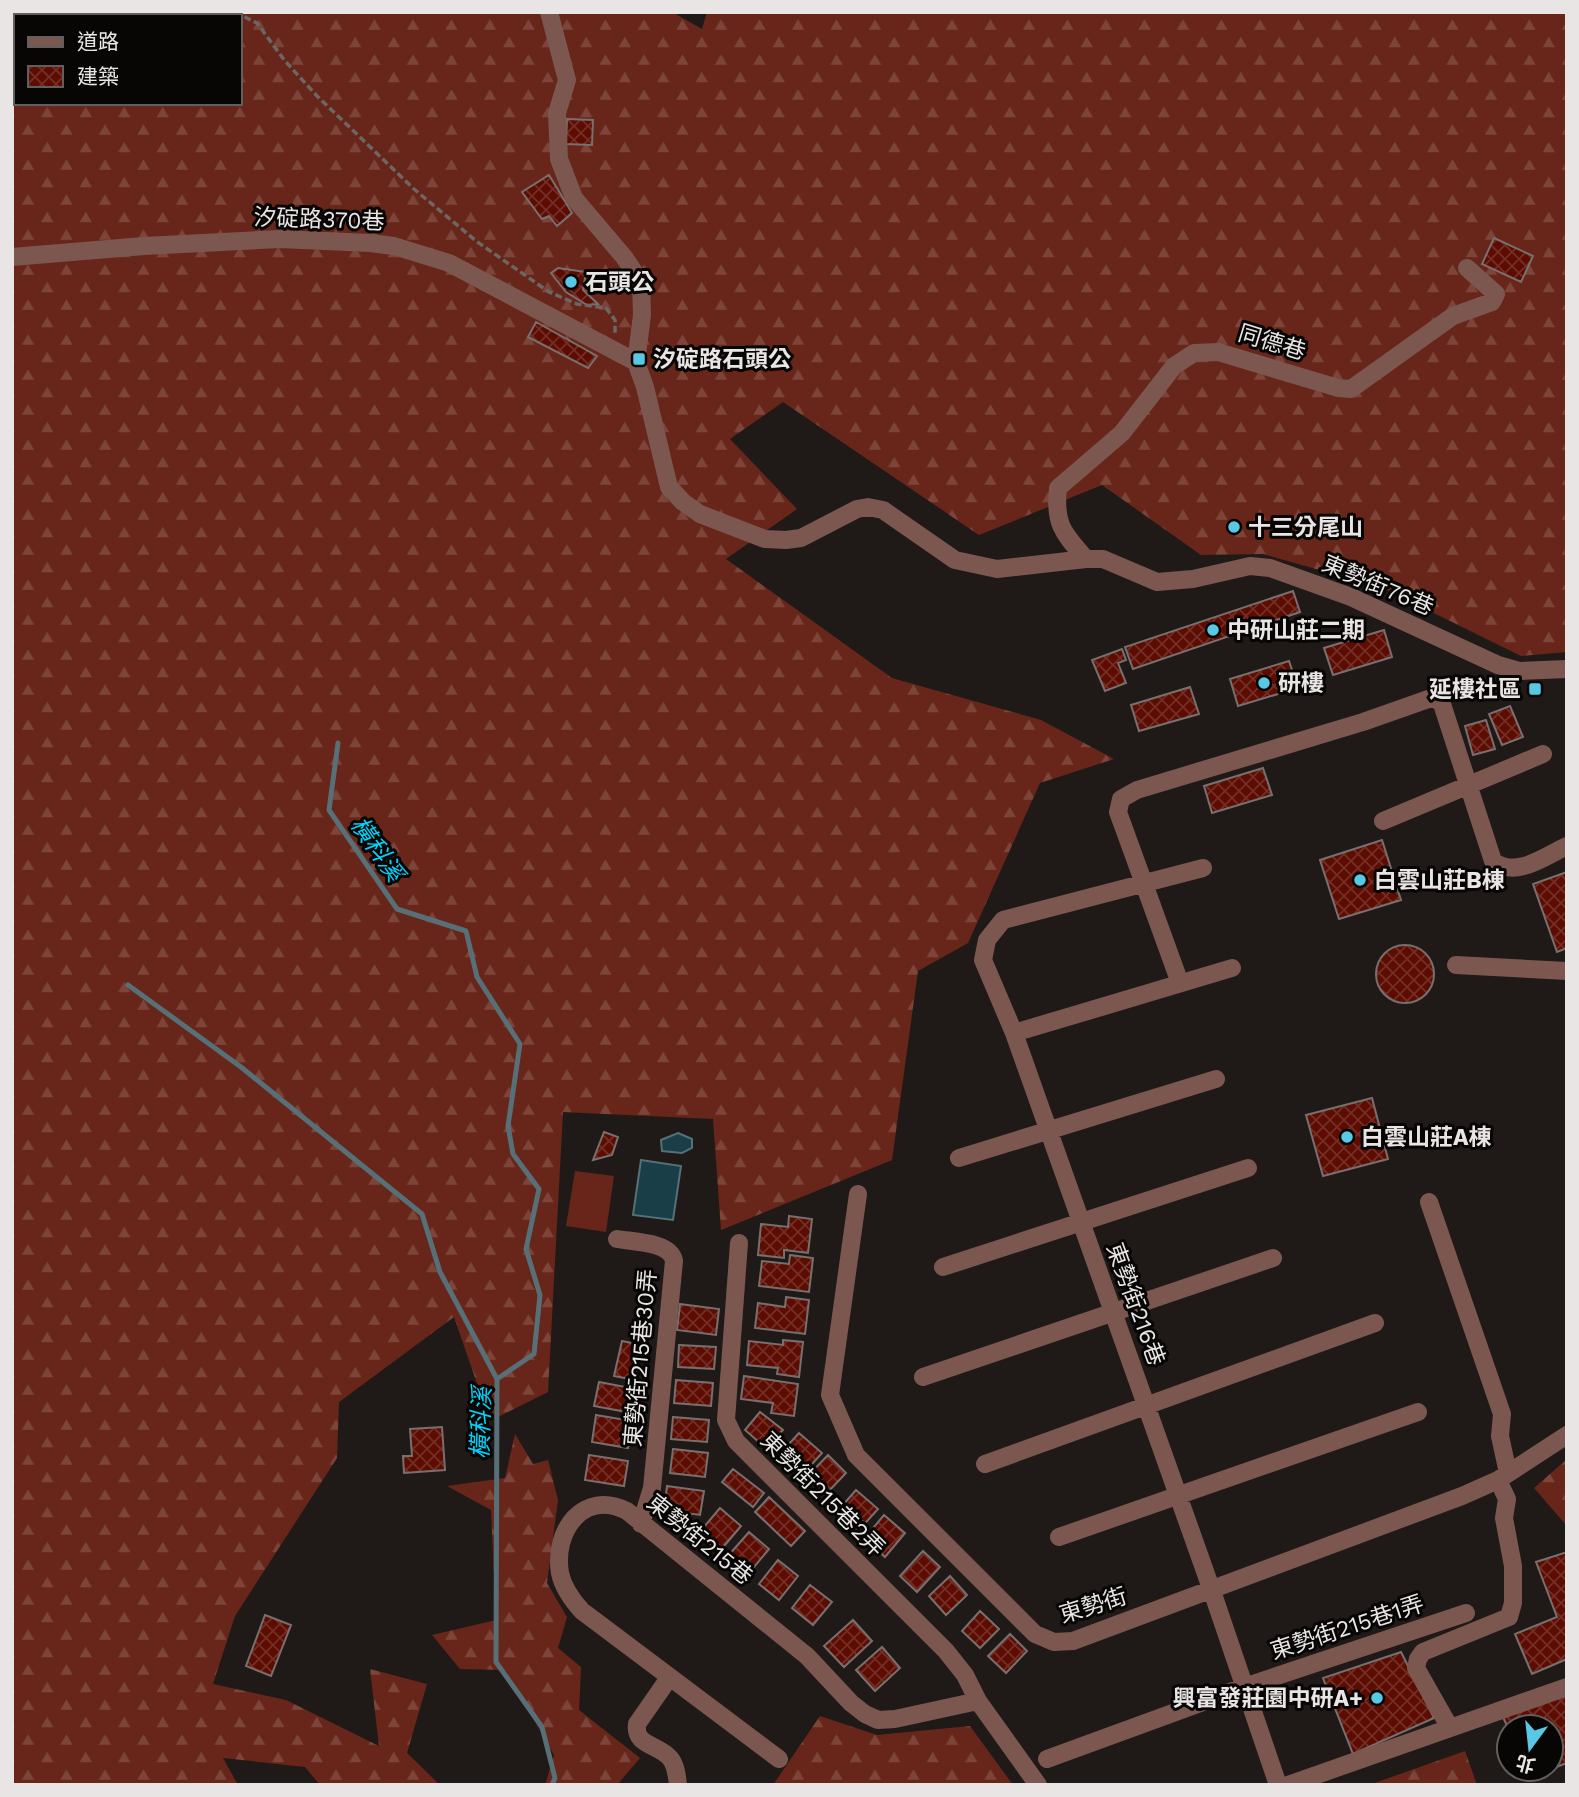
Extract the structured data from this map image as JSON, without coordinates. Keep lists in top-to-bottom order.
{
  "streets": {
    "street": [
      "汐碇路370巷",
      "同德巷",
      "東勢街76巷",
      "東勢街216巷",
      "東勢街215巷30弄",
      "東勢街215巷2弄",
      "東勢街215巷",
      "東勢街",
      "東勢街215巷1弄"
    ]
  },
  "crossings": [
    ["汐碇路370巷", "東勢街76巷"],
    ["同德巷", "東勢街76巷"],
    ["東勢街216巷", "東勢街"],
    ["東勢街215巷30弄", "東勢街215巷"],
    ["東勢街215巷2弄", "東勢街215巷"]
  ],
  "water": ["橫科溪"],
  "places": {
    "other": [
      "石頭公",
      "十三分尾山",
      "中研山莊二期",
      "研樓",
      "白雲山莊B棟",
      "白雲山莊A棟",
      "興富發莊園中研A+"
    ],
    "transit": ["汐碇路石頭公", "延樓社區"]
  },
  "legend": ["道路", "建築"],
  "north": "bottom"
}
